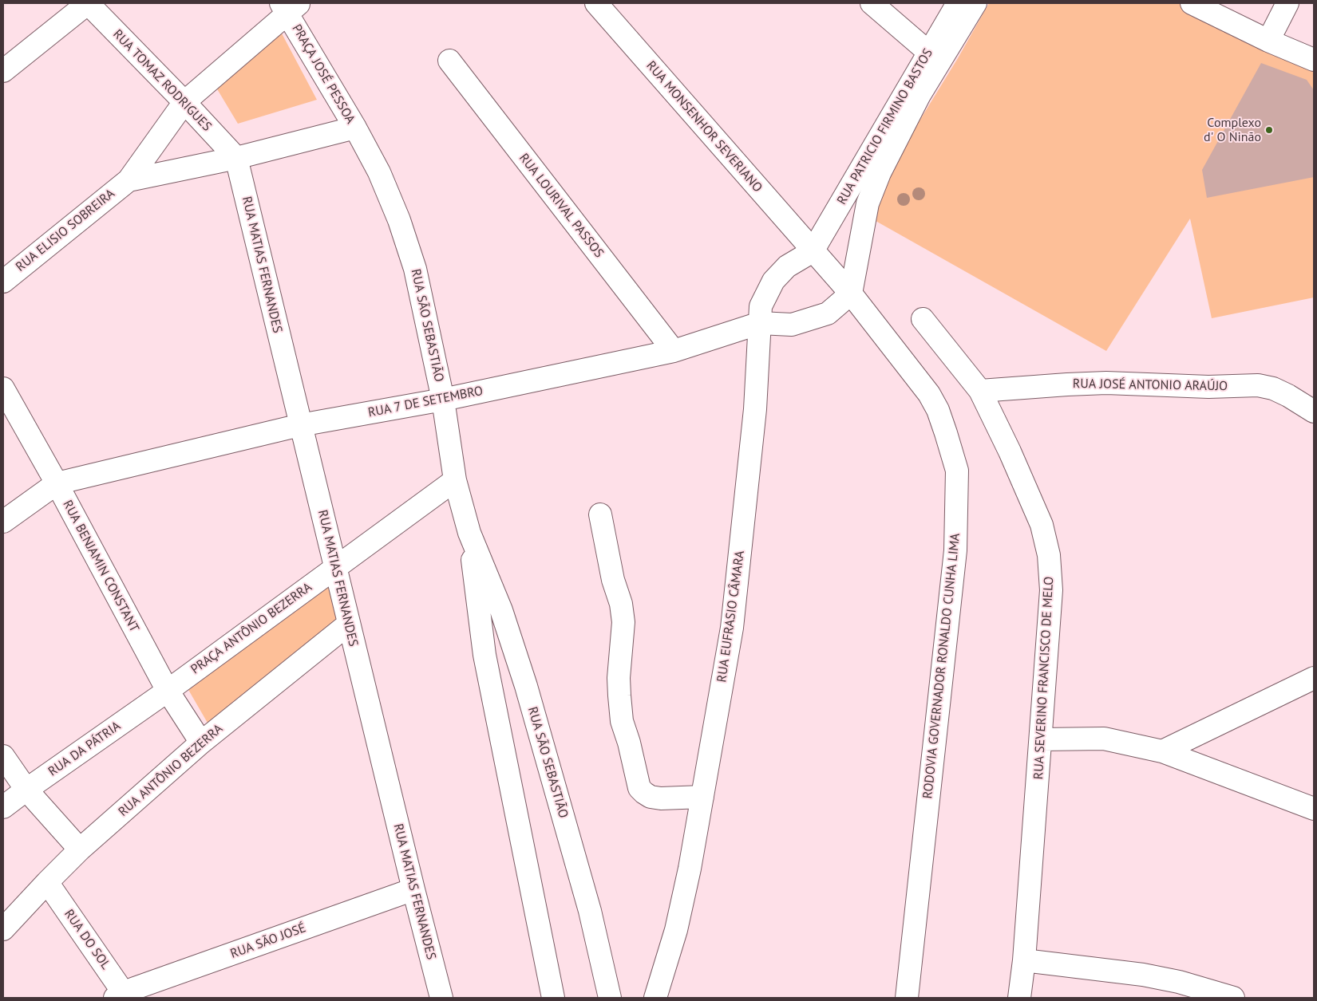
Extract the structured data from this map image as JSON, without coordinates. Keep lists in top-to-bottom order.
{
  "streets": {
    "street": [
      "PRAÇA JOSÉ PESSOA",
      "RUA TOMAZ RODRIGUES",
      "RUA MONSENHOR SEVERIANO",
      "RUA PATRICIO FIRMINO BASTOS",
      "RUA LOURIVAL PASSOS",
      "RUA ELISIO SOBREIRA",
      "RUA MATIAS FERNANDES",
      "RUA SÃO SEBASTIÃO",
      "RUA JOSÉ ANTONIO ARAÚJO",
      "RUA 7 DE SETEMBRO",
      "RUA BENJAMIN CONSTANT",
      "RUA EUFRASIO CÂMARA",
      "PRAÇA ANTÔNIO BEZERRA",
      "RODOVIA GOVERNADOR RONALDO CUNHA LIMA",
      "RUA SEVERINO FRANCISCO DE MELO",
      "RUA DA PÁTRIA",
      "RUA ANTÔNIO BEZERRA",
      "RUA DO SOL",
      "RUA SÃO JOSÉ"
    ]
  },
  "crossings": [
    ["PRAÇA JOSÉ PESSOA", "RUA TOMAZ RODRIGUES"],
    ["PRAÇA JOSÉ PESSOA", "RUA ELISIO SOBREIRA"],
    ["PRAÇA JOSÉ PESSOA", "RUA MATIAS FERNANDES"],
    ["PRAÇA JOSÉ PESSOA", "RUA SÃO SEBASTIÃO"],
    ["RUA TOMAZ RODRIGUES", "RUA ELISIO SOBREIRA"],
    ["RUA TOMAZ RODRIGUES", "RUA MATIAS FERNANDES"],
    ["RUA MONSENHOR SEVERIANO", "RUA PATRICIO FIRMINO BASTOS"],
    ["RUA MONSENHOR SEVERIANO", "RUA 7 DE SETEMBRO"],
    ["RUA MONSENHOR SEVERIANO", "RUA EUFRASIO CÂMARA"],
    ["RUA MONSENHOR SEVERIANO", "RODOVIA GOVERNADOR RONALDO CUNHA LIMA"],
    ["RUA PATRICIO FIRMINO BASTOS", "RUA 7 DE SETEMBRO"],
    ["RUA PATRICIO FIRMINO BASTOS", "RUA EUFRASIO CÂMARA"],
    ["RUA PATRICIO FIRMINO BASTOS", "RODOVIA GOVERNADOR RONALDO CUNHA LIMA"],
    ["RUA LOURIVAL PASSOS", "RUA 7 DE SETEMBRO"],
    ["RUA ELISIO SOBREIRA", "RUA MATIAS FERNANDES"],
    ["RUA MATIAS FERNANDES", "RUA 7 DE SETEMBRO"],
    ["RUA MATIAS FERNANDES", "PRAÇA ANTÔNIO BEZERRA"],
    ["RUA MATIAS FERNANDES", "RUA ANTÔNIO BEZERRA"],
    ["RUA MATIAS FERNANDES", "RUA SÃO JOSÉ"],
    ["RUA SÃO SEBASTIÃO", "RUA 7 DE SETEMBRO"],
    ["RUA SÃO SEBASTIÃO", "PRAÇA ANTÔNIO BEZERRA"],
    ["RUA JOSÉ ANTONIO ARAÚJO", "RUA SEVERINO FRANCISCO DE MELO"],
    ["RUA 7 DE SETEMBRO", "RUA BENJAMIN CONSTANT"],
    ["RUA 7 DE SETEMBRO", "RUA EUFRASIO CÂMARA"],
    ["RUA 7 DE SETEMBRO", "RODOVIA GOVERNADOR RONALDO CUNHA LIMA"],
    ["RUA BENJAMIN CONSTANT", "PRAÇA ANTÔNIO BEZERRA"],
    ["RUA BENJAMIN CONSTANT", "RUA DA PÁTRIA"],
    ["RUA BENJAMIN CONSTANT", "RUA ANTÔNIO BEZERRA"],
    ["PRAÇA ANTÔNIO BEZERRA", "RUA DA PÁTRIA"],
    ["RUA ANTÔNIO BEZERRA", "RUA DO SOL"],
    ["RUA DO SOL", "RUA SÃO JOSÉ"]
  ],
  "places": ["Complexo d' O Ninão"]
}
